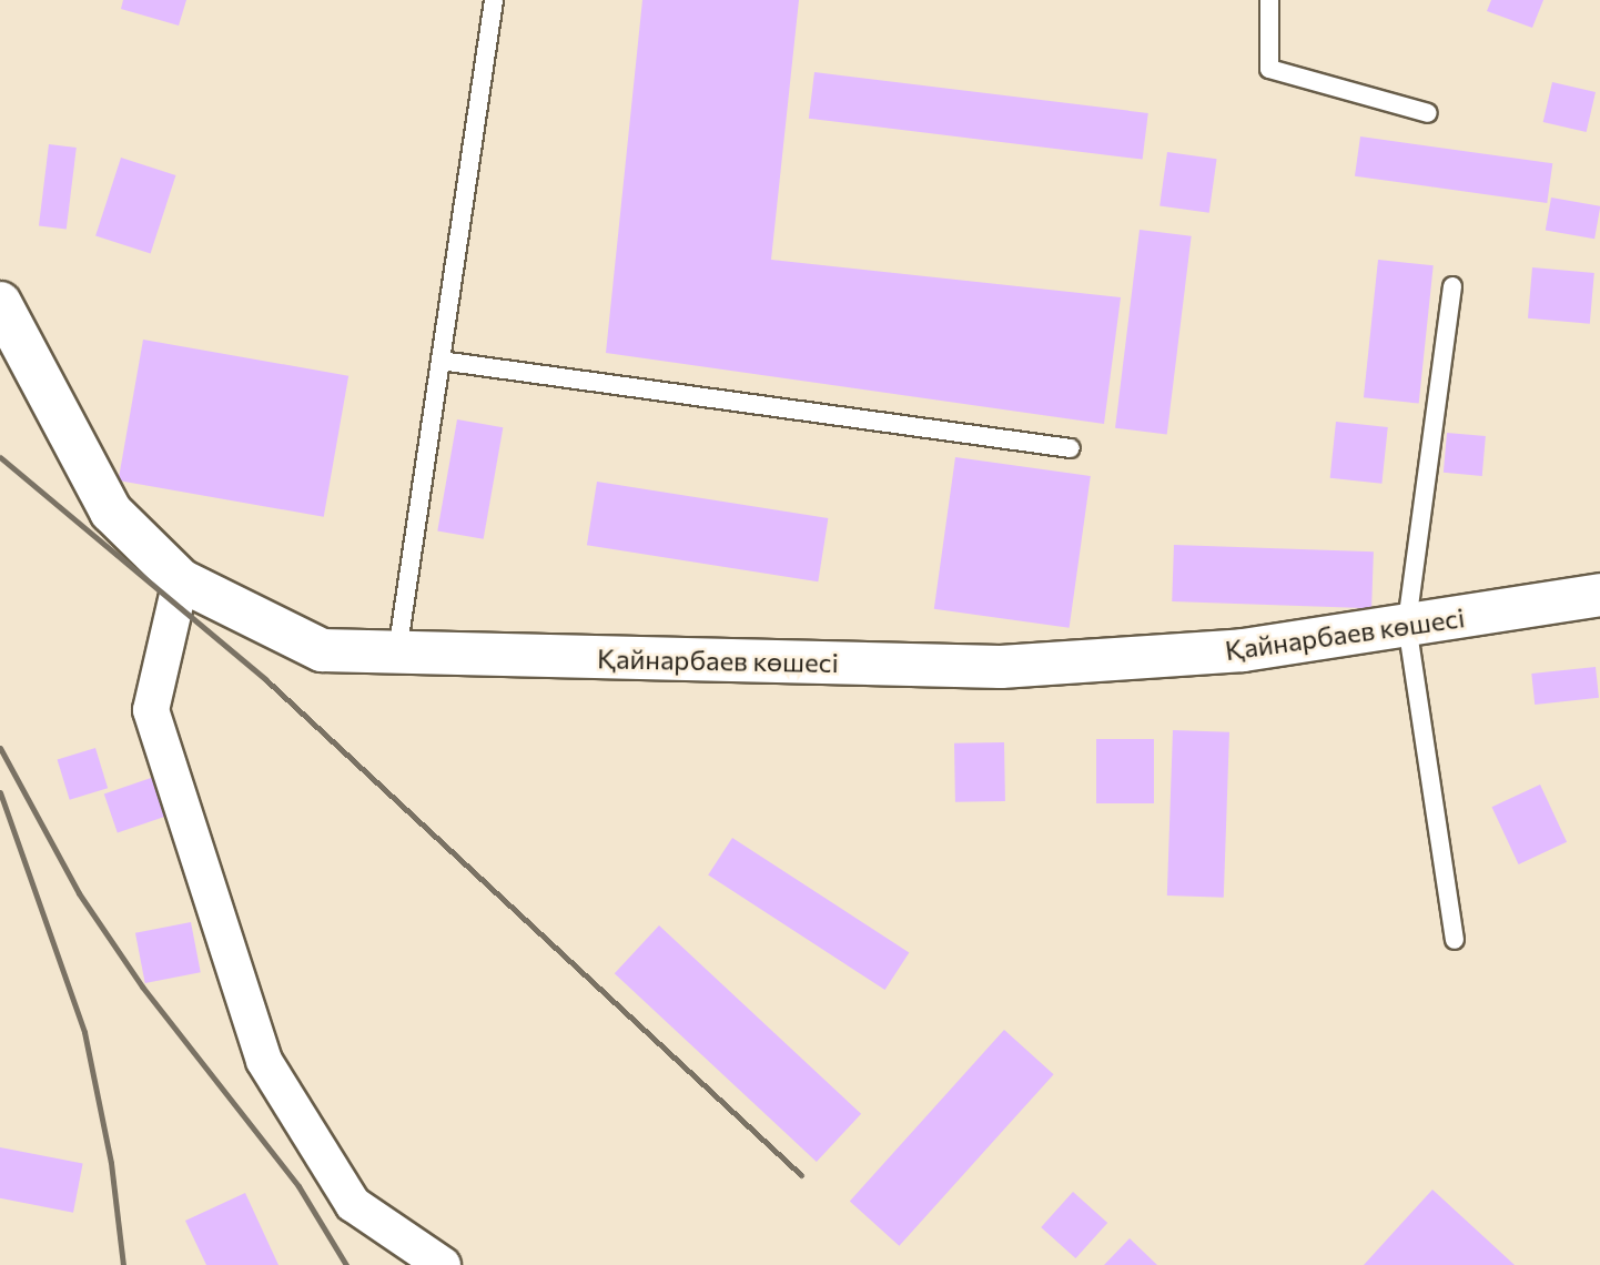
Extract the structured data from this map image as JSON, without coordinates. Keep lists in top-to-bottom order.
{
  "streets": {
    "street": ["Қайнарбаев көшесі"]
  }
}
